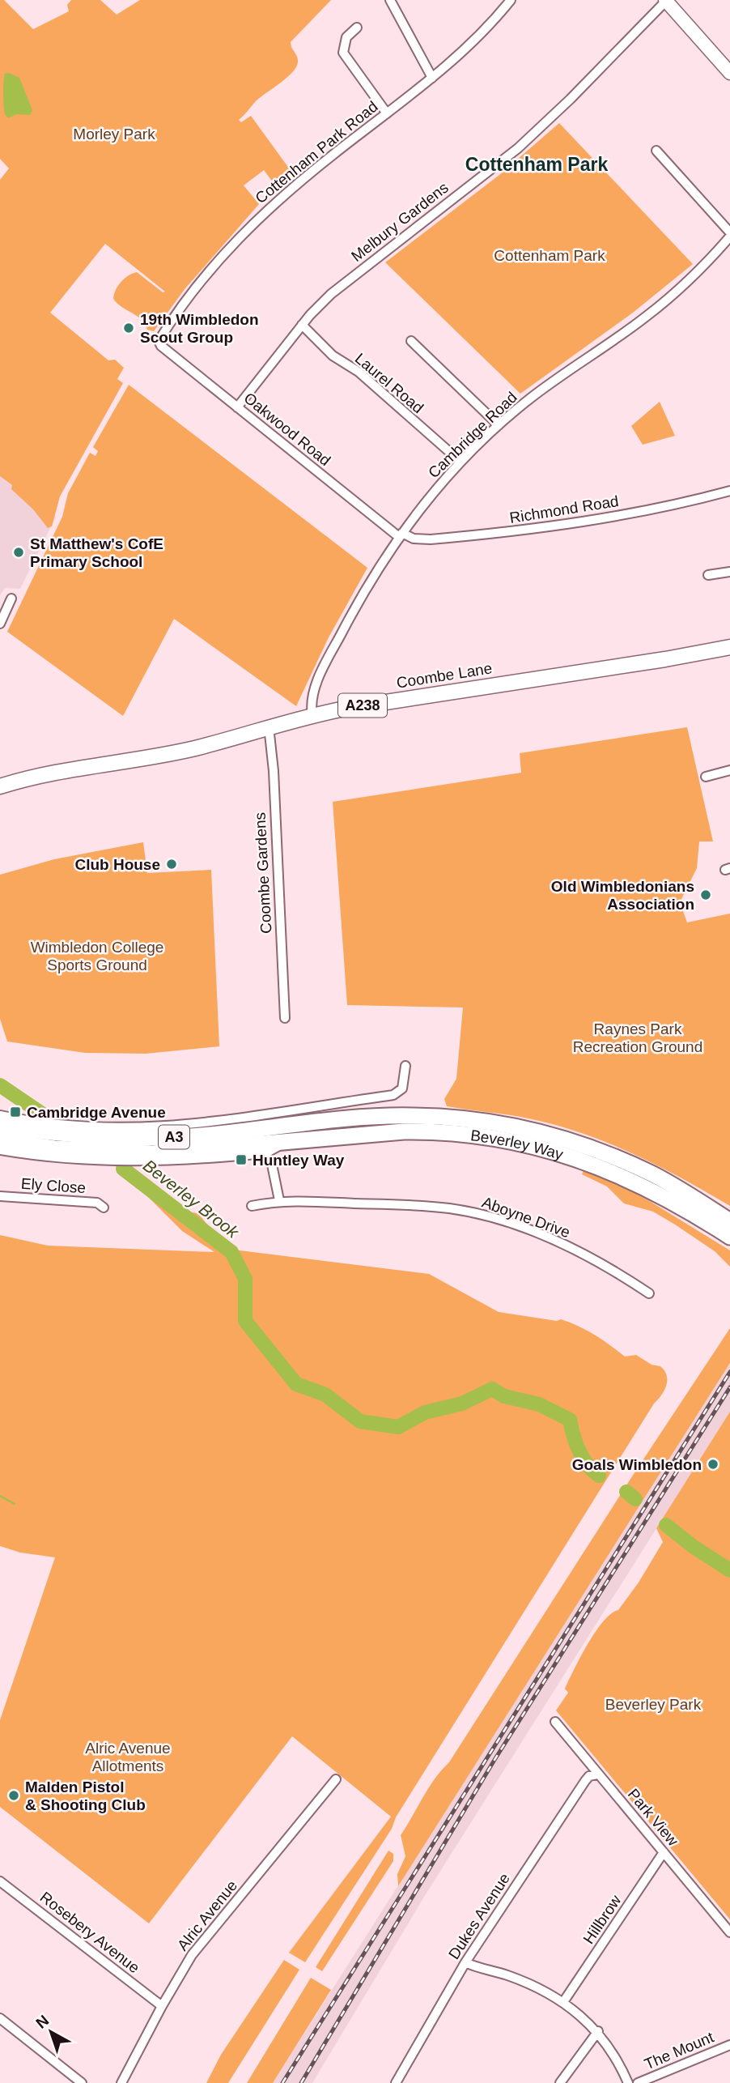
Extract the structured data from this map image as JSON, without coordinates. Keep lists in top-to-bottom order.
{
  "streets": {
    "highway": ["A3", "Beverley Way"],
    "main road": ["Coombe Lane", "A238"],
    "street": [
      "Cottenham Park Road",
      "Melbury Gardens",
      "Laurel Road",
      "Oakwood Road",
      "Cambridge Road",
      "Richmond Road",
      "Coombe Gardens",
      "Ely Close",
      "Aboyne Drive",
      "Park View",
      "Alric Avenue",
      "Dukes Avenue",
      "Hillbrow",
      "Rosebery Avenue",
      "The Mount"
    ]
  },
  "crossings": [
    ["Cottenham Park Road", "Oakwood Road"],
    ["Melbury Gardens", "Laurel Road"],
    ["Melbury Gardens", "Oakwood Road"],
    ["Laurel Road", "Cambridge Road"],
    ["Oakwood Road", "Cambridge Road"],
    ["Oakwood Road", "Richmond Road"],
    ["Cambridge Road", "Richmond Road"],
    ["Cambridge Road", "Coombe Lane"],
    ["Coombe Lane", "Coombe Gardens"],
    ["Park View", "Dukes Avenue"],
    ["Park View", "Hillbrow"],
    ["Alric Avenue", "Rosebery Avenue"]
  ],
  "districts": ["Cottenham Park"],
  "water": ["Beverley Brook"],
  "parks": [
    "Morley Park",
    "Cottenham Park",
    "Wimbledon College Sports Ground",
    "Raynes Park Recreation Ground",
    "Beverley Park",
    "Alric Avenue Allotments"
  ],
  "places": {
    "other": [
      "19th Wimbledon Scout Group",
      "St Matthew's CofE Primary School",
      "Club House",
      "Old Wimbledonians Association",
      "Goals Wimbledon",
      "Malden Pistol & Shooting Club"
    ],
    "transit": ["Cambridge Avenue", "Huntley Way"]
  },
  "north": "top left"
}
